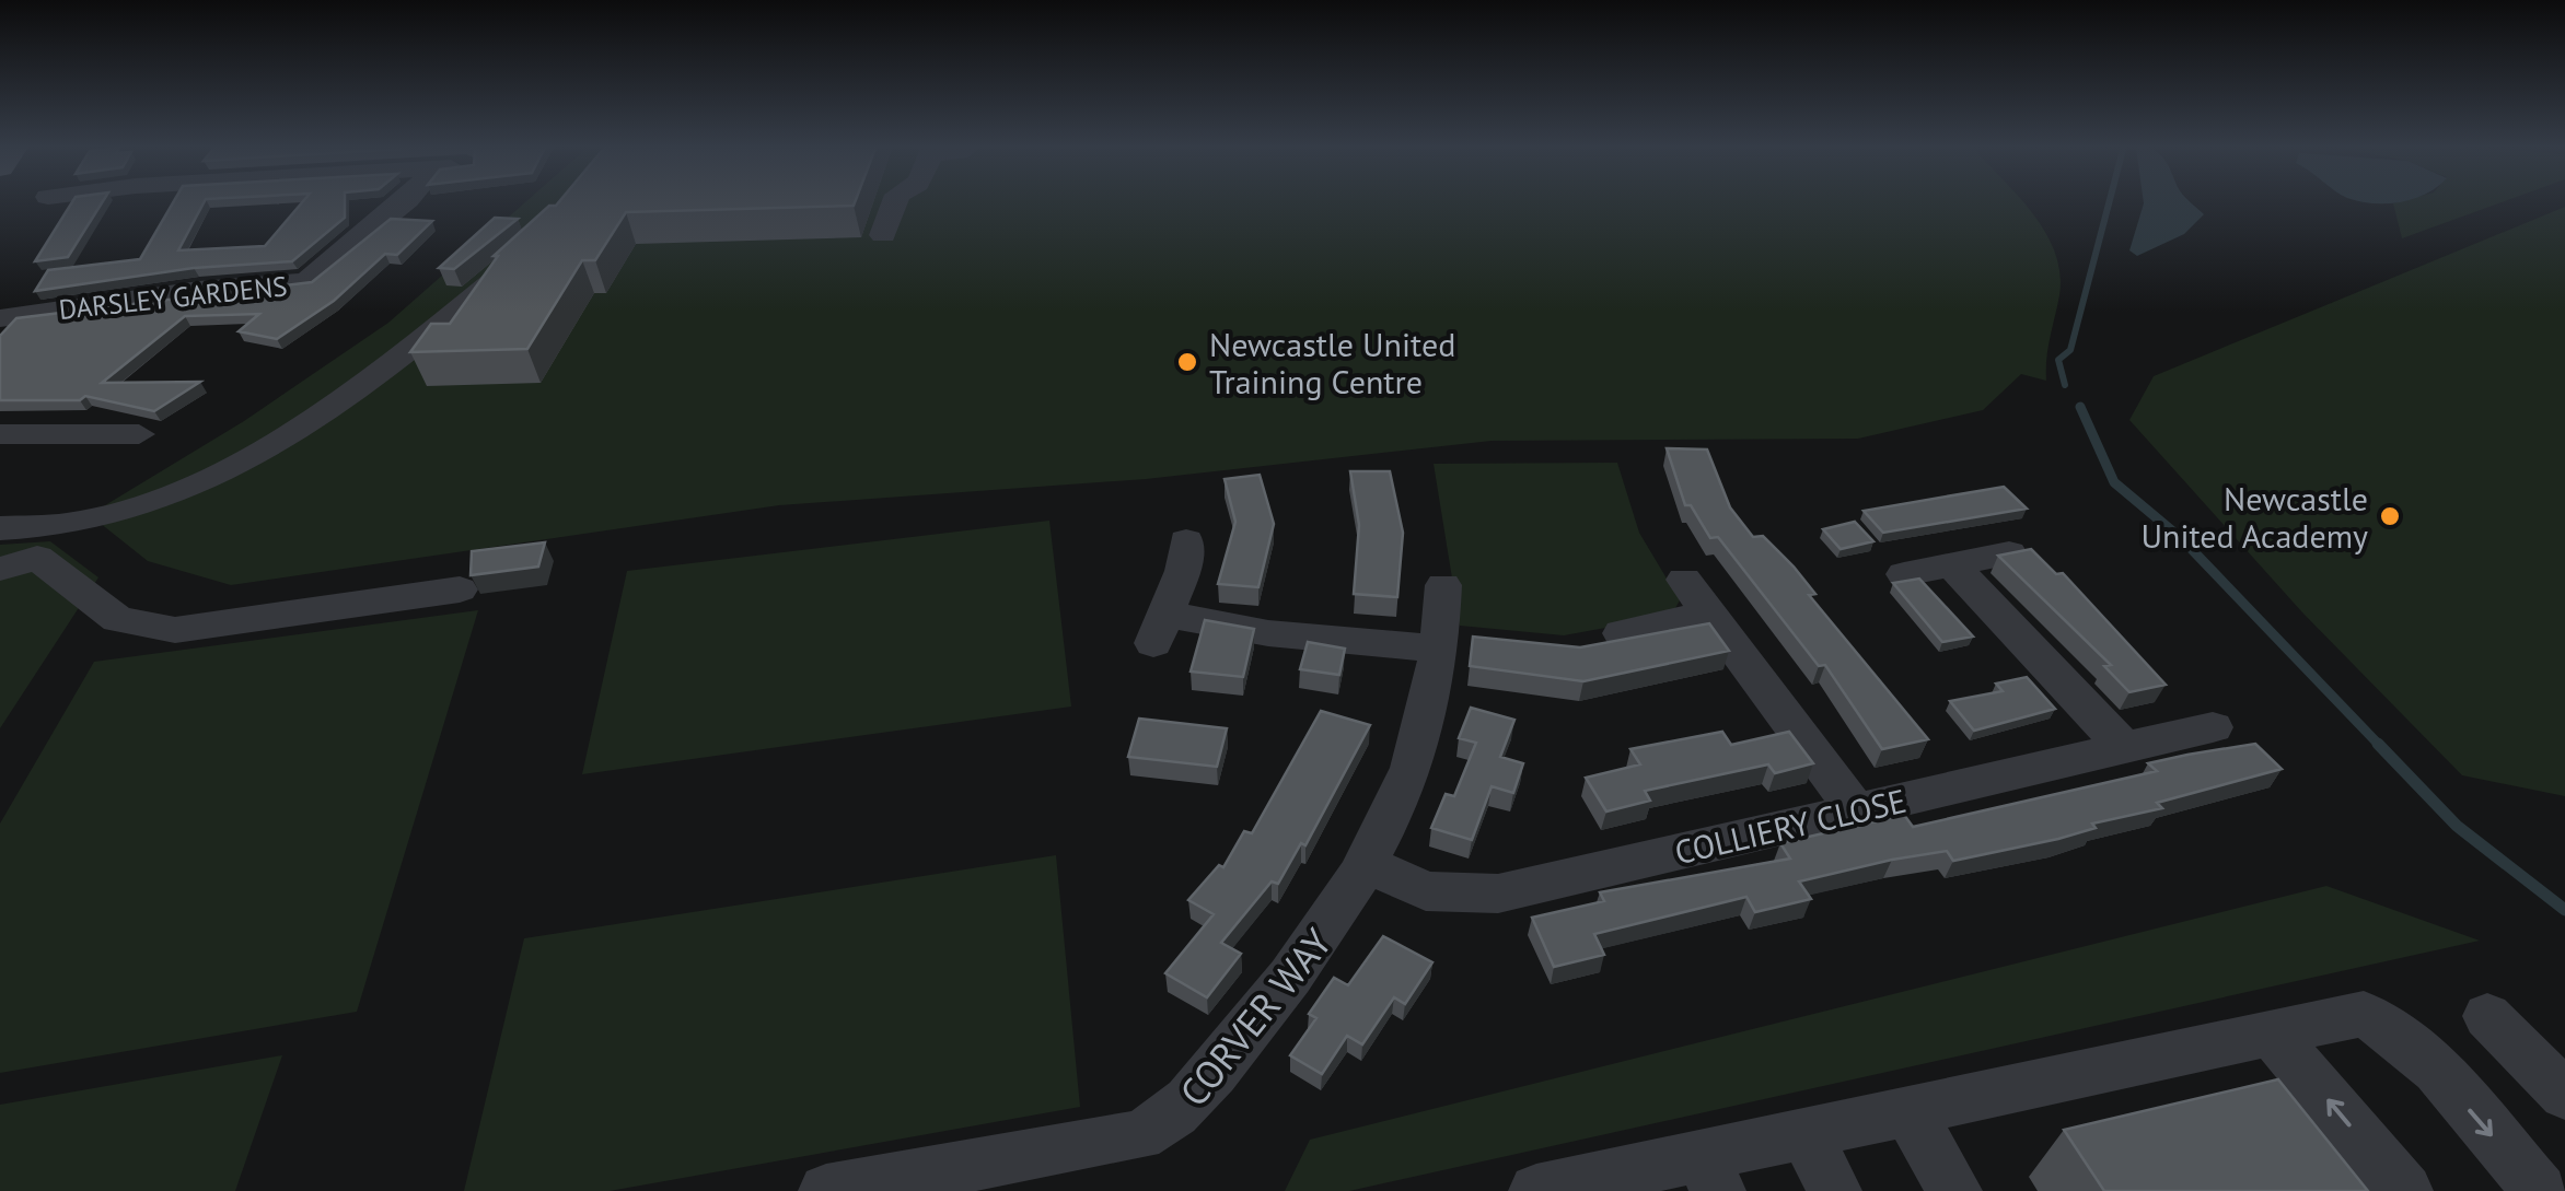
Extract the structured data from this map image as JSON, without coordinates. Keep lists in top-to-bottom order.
{
  "streets": {
    "street": ["DARSLEY GARDENS", "COLLIERY CLOSE", "CORVER WAY"]
  },
  "crossings": [
    ["COLLIERY CLOSE", "CORVER WAY"]
  ],
  "places": ["Newcastle United Training Centre", "Newcastle United Academy"]
}
